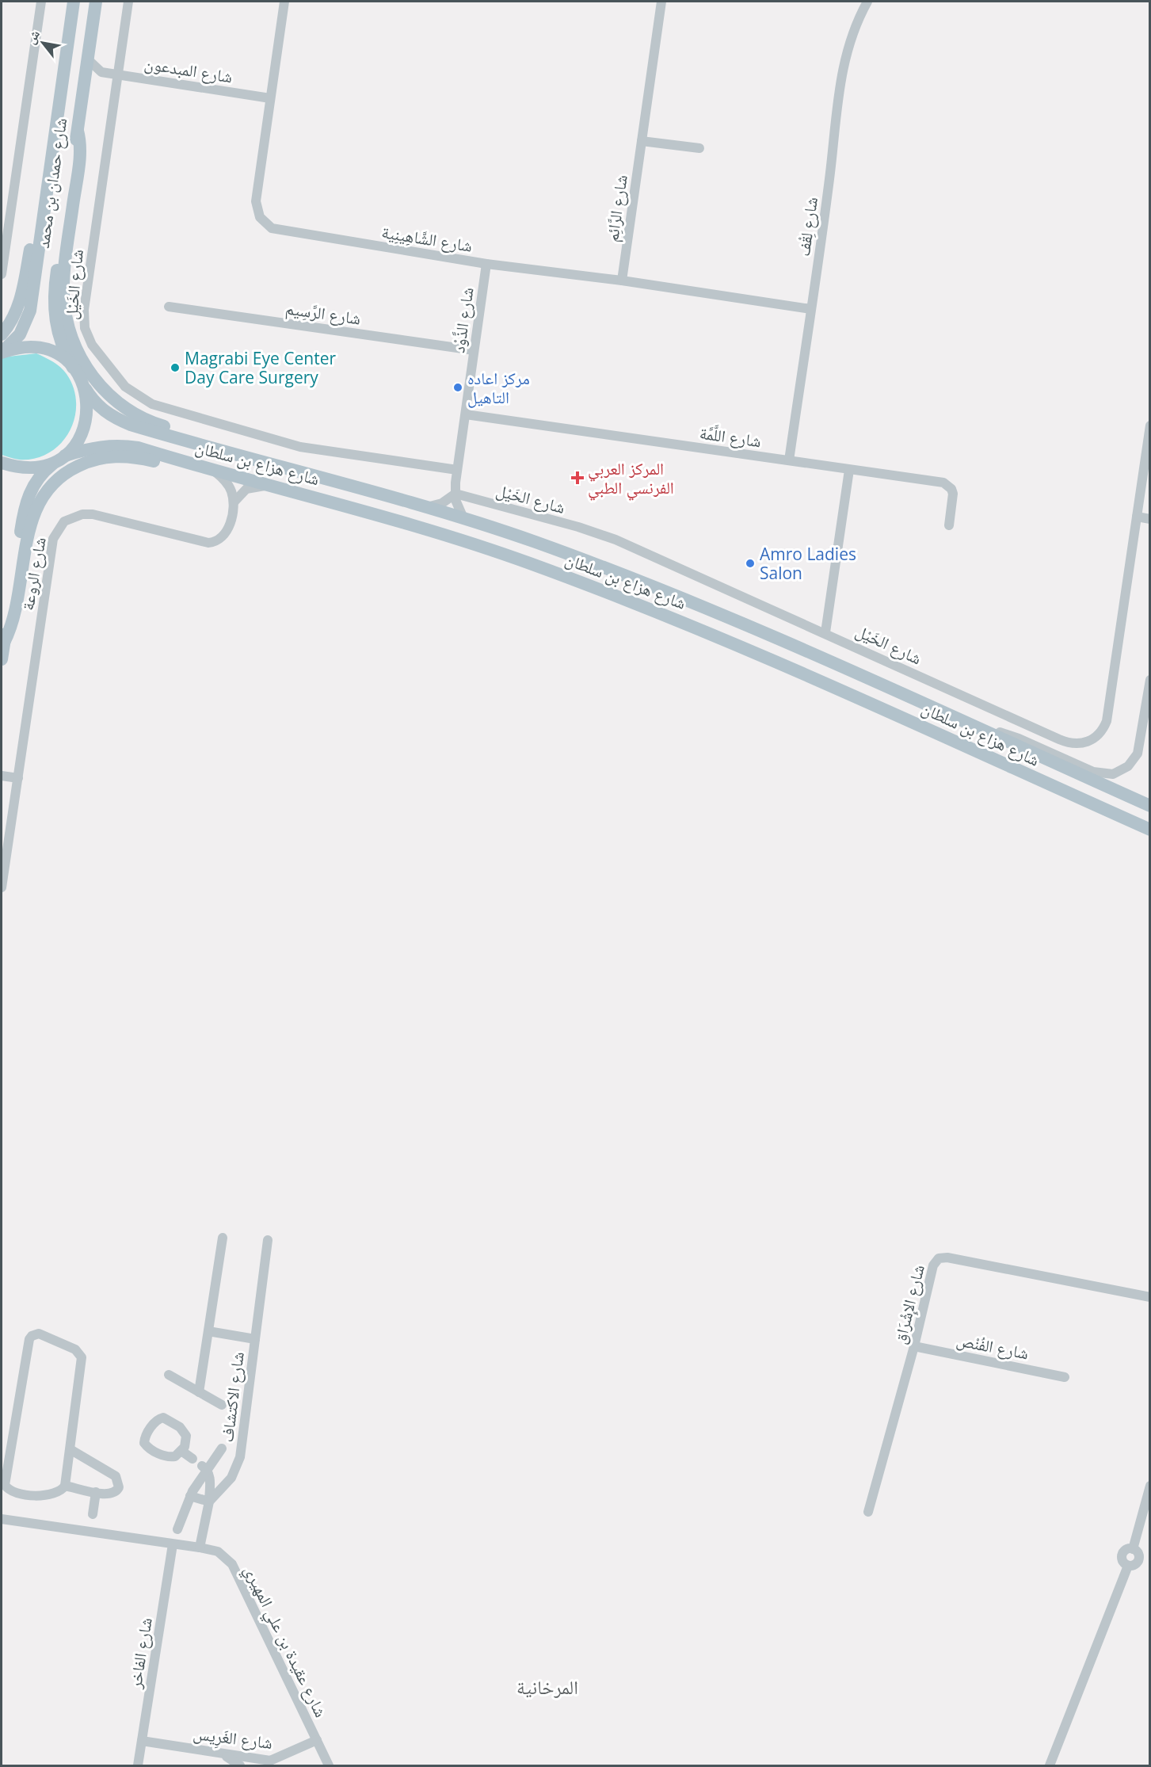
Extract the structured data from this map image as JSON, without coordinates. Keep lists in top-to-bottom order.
{
  "streets": {
    "main road": ["شارع حمدان بن محمد", "شارع هزاع بن سلطان"],
    "street": [
      "شارع المبدعون",
      "شارع الرَّائِم",
      "شارع لِقْف",
      "شارع الشَّاهِينِية",
      "شارع الخَيْل",
      "شارع الرَّسِيم",
      "شارع الذَّوْد",
      "شارع اللَّمَّة",
      "شارع الروعة",
      "شارع الإِشْرَاق",
      "شارع الفُنْص",
      "شارع الاكتشاف",
      "شارع عقيدة بن علي المهيري",
      "شارع الفاخر",
      "شارع الغَرِيس"
    ]
  },
  "crossings": [
    ["شارع المبدعون", "شارع الشَّاهِينِية"],
    ["شارع المبدعون", "شارع الخَيْل"],
    ["شارع حمدان بن محمد", "شارع هزاع بن سلطان"],
    ["شارع الرَّائِم", "شارع الشَّاهِينِية"],
    ["شارع لِقْف", "شارع الشَّاهِينِية"],
    ["شارع لِقْف", "شارع اللَّمَّة"],
    ["شارع الشَّاهِينِية", "شارع الذَّوْد"],
    ["شارع الخَيْل", "شارع الذَّوْد"],
    ["شارع الرَّسِيم", "شارع الذَّوْد"],
    ["شارع الذَّوْد", "شارع اللَّمَّة"],
    ["شارع الذَّوْد", "شارع هزاع بن سلطان"],
    ["شارع الإِشْرَاق", "شارع الفُنْص"],
    ["شارع عقيدة بن علي المهيري", "شارع الفاخر"],
    ["شارع عقيدة بن علي المهيري", "شارع الغَرِيس"],
    ["شارع الفاخر", "شارع الغَرِيس"]
  ],
  "districts": ["المرخانية"],
  "places": {
    "other": ["Magrabi Eye Center Day Care Surgery", "مركز اعاده التاهيل", "Amro Ladies Salon"],
    "health": ["المركز العربي الفرنسي الطبي"]
  },
  "north": "top left"
}
